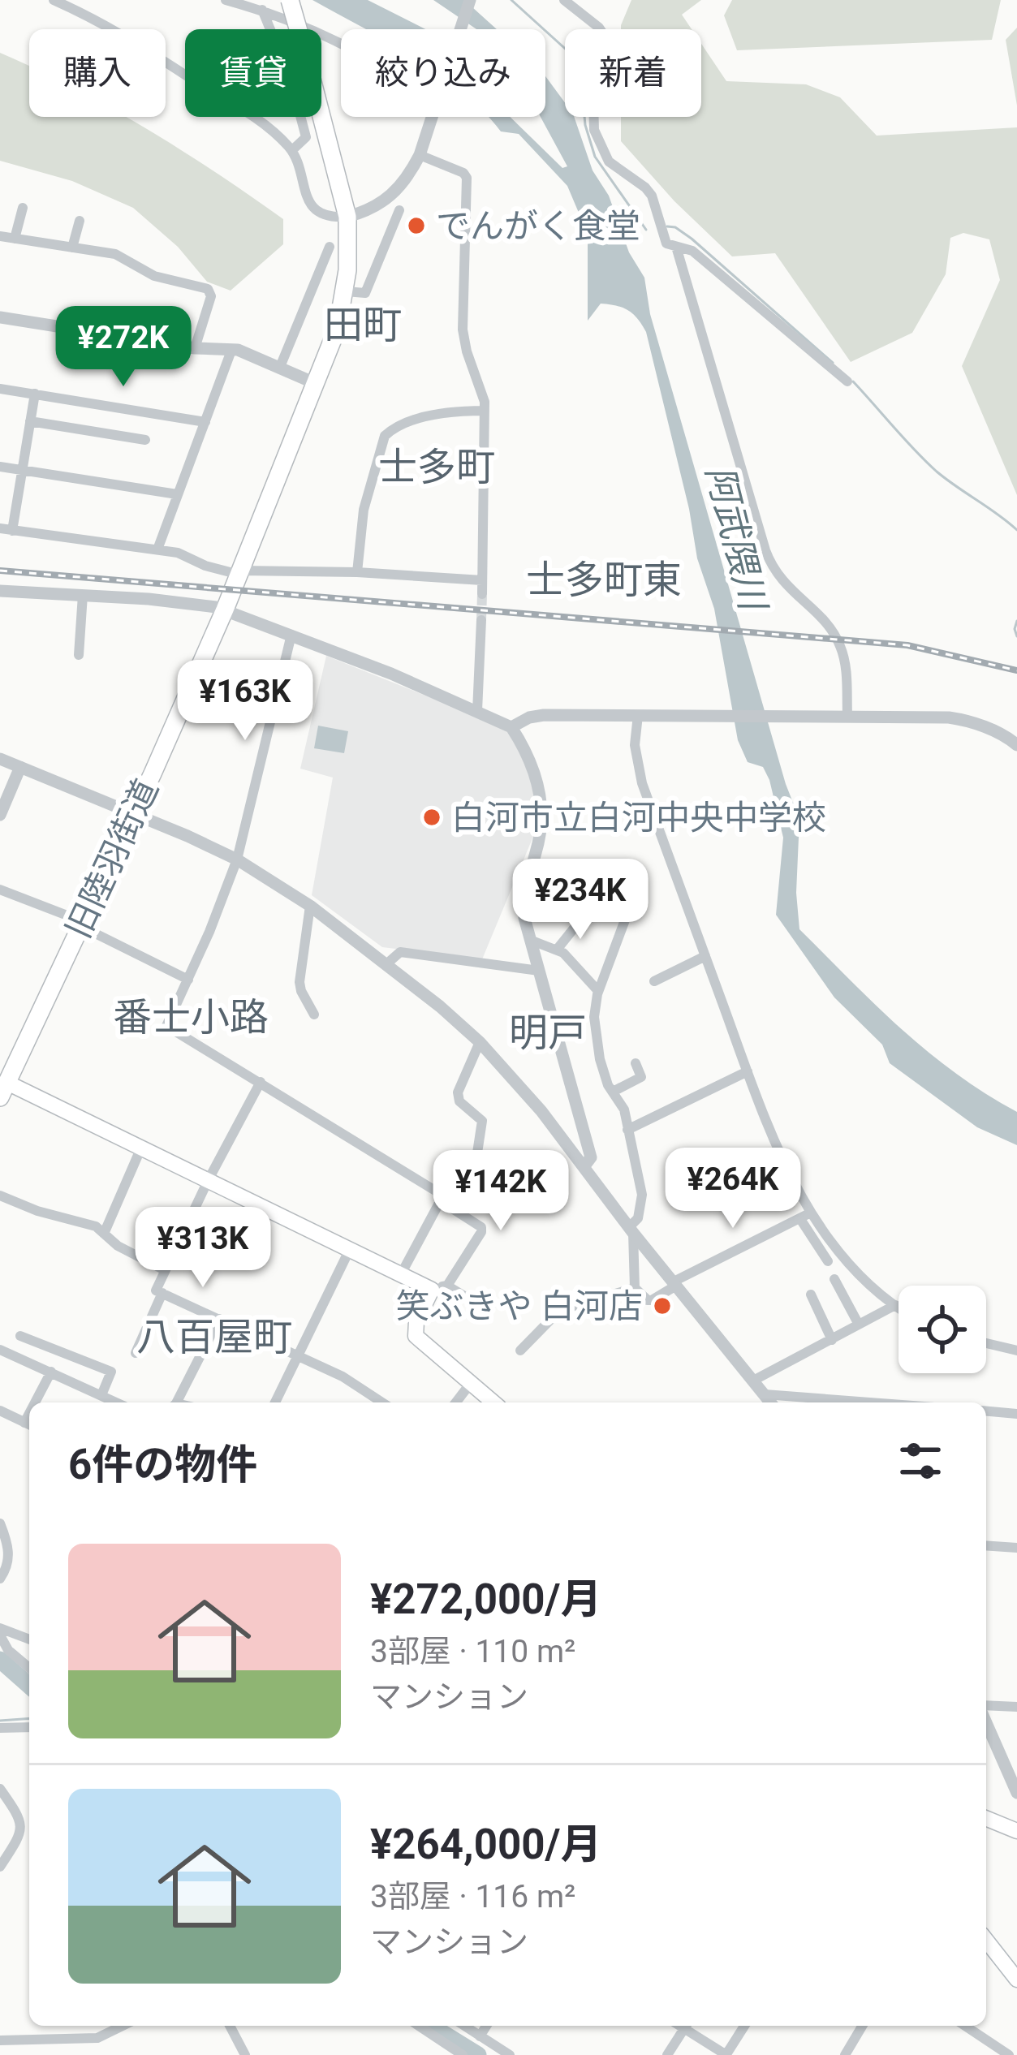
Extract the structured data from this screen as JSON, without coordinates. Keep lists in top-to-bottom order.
{
  "streets": {
    "highway": ["旧陸羽街道"]
  },
  "districts": [
    "田町",
    "士多町",
    "士多町東",
    "番士小路",
    "明戸",
    "八百屋町"
  ],
  "water": ["阿武隈川"],
  "places": ["でんがく食堂", "白河市立白河中央中学校", "笑ぶきや 白河店"],
  "page": {
    "chip": [
      "購入",
      "賃貸",
      "絞り込み",
      "新着"
    ],
    "price": [
      "¥272K",
      "¥163K",
      "¥234K",
      "¥264K",
      "¥142K",
      "¥313K"
    ],
    "heading": "6件の物件",
    "list": [
      {
        "name": "¥272,000/月",
        "note": "3部屋 · 110 m² · マンション"
      },
      {
        "name": "¥264,000/月",
        "note": "3部屋 · 116 m² · マンション"
      }
    ]
  }
}
